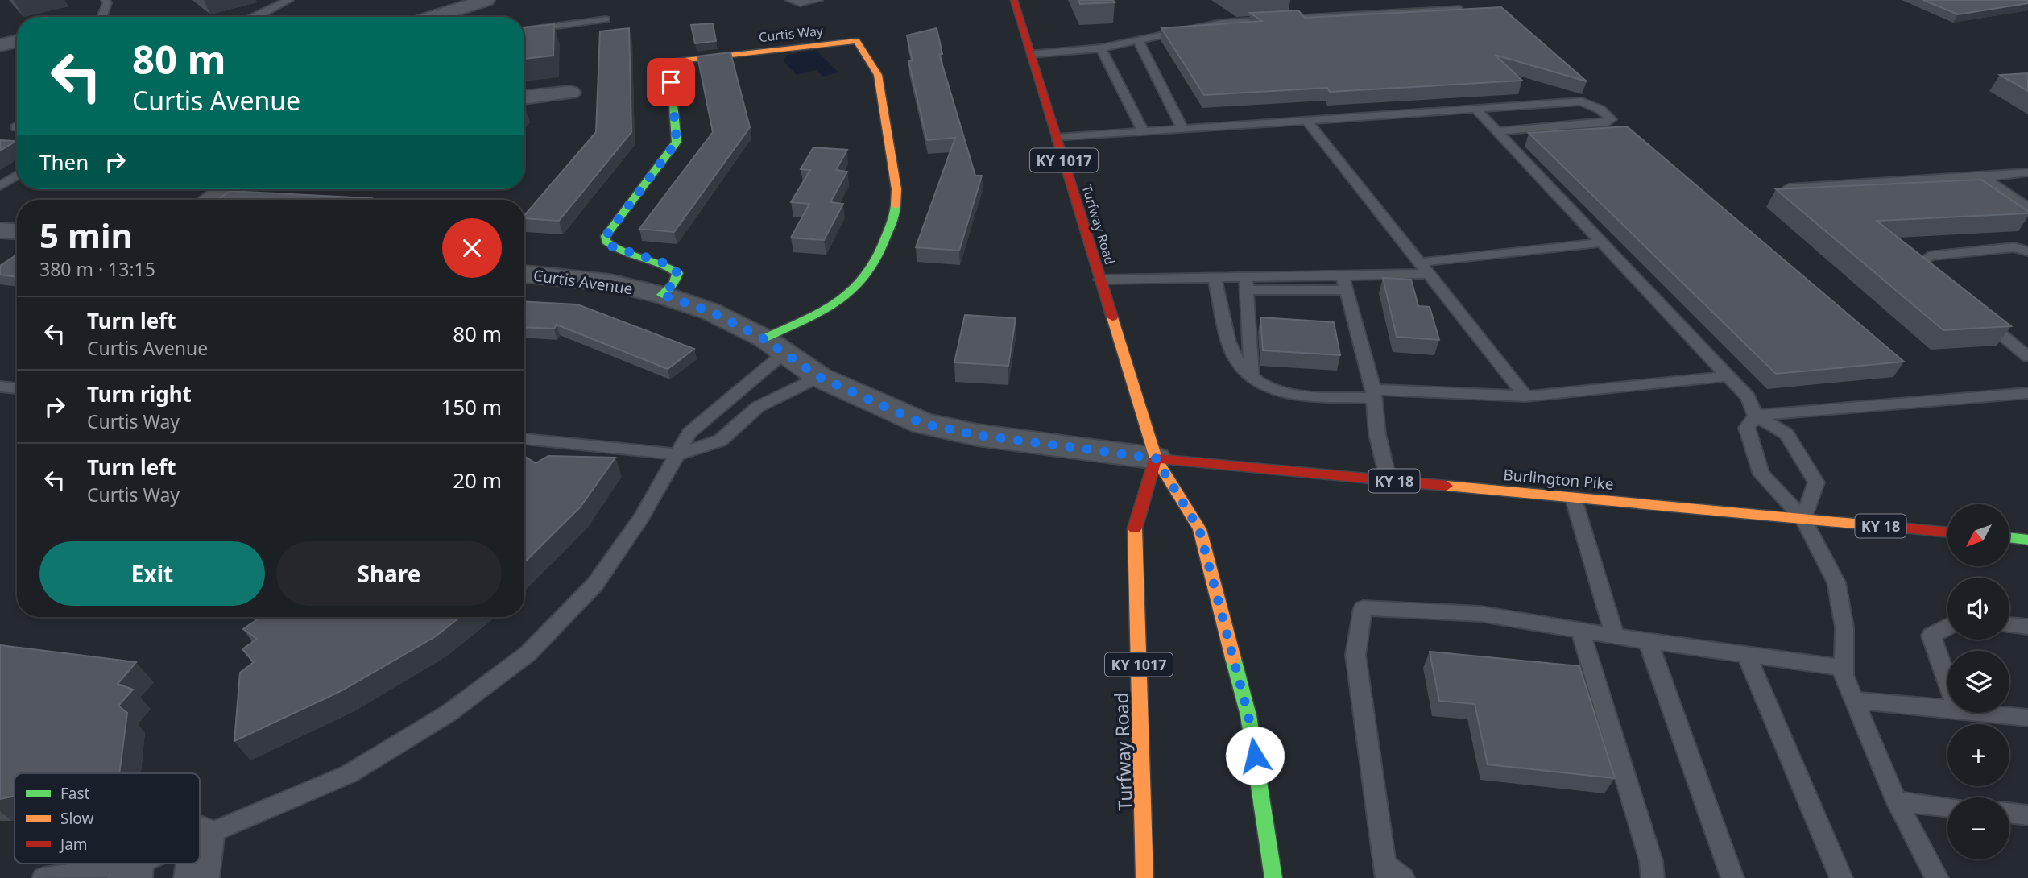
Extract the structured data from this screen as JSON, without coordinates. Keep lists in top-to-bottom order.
{
  "streets": {
    "main road": [
      "Curtis Way",
      "KY 1017",
      "Turfway Road",
      "Burlington Pike",
      "KY 18"
    ],
    "street": ["Curtis Avenue"]
  },
  "crossings": [
    ["Curtis Way", "Curtis Avenue"],
    ["Turfway Road", "Curtis Avenue"],
    ["Turfway Road", "Burlington Pike"],
    ["Curtis Avenue", "Burlington Pike"]
  ],
  "legend": ["Fast", "Slow", "Jam"],
  "north": "bottom left",
  "page": {
    "turn": ["80 m", "Curtis Avenue"],
    "then": "Then",
    "heading": ["5 min", "380 m · 13:15"],
    "list": [
      {
        "name": "Turn left",
        "note": "Curtis Avenue",
        "value": "80 m"
      },
      {
        "name": "Turn right",
        "note": "Curtis Way",
        "value": "150 m"
      },
      {
        "name": "Turn left",
        "note": "Curtis Way",
        "value": "20 m"
      }
    ],
    "map_buttons": ["+", "−"],
    "buttons": ["Exit", "Share"]
  }
}
